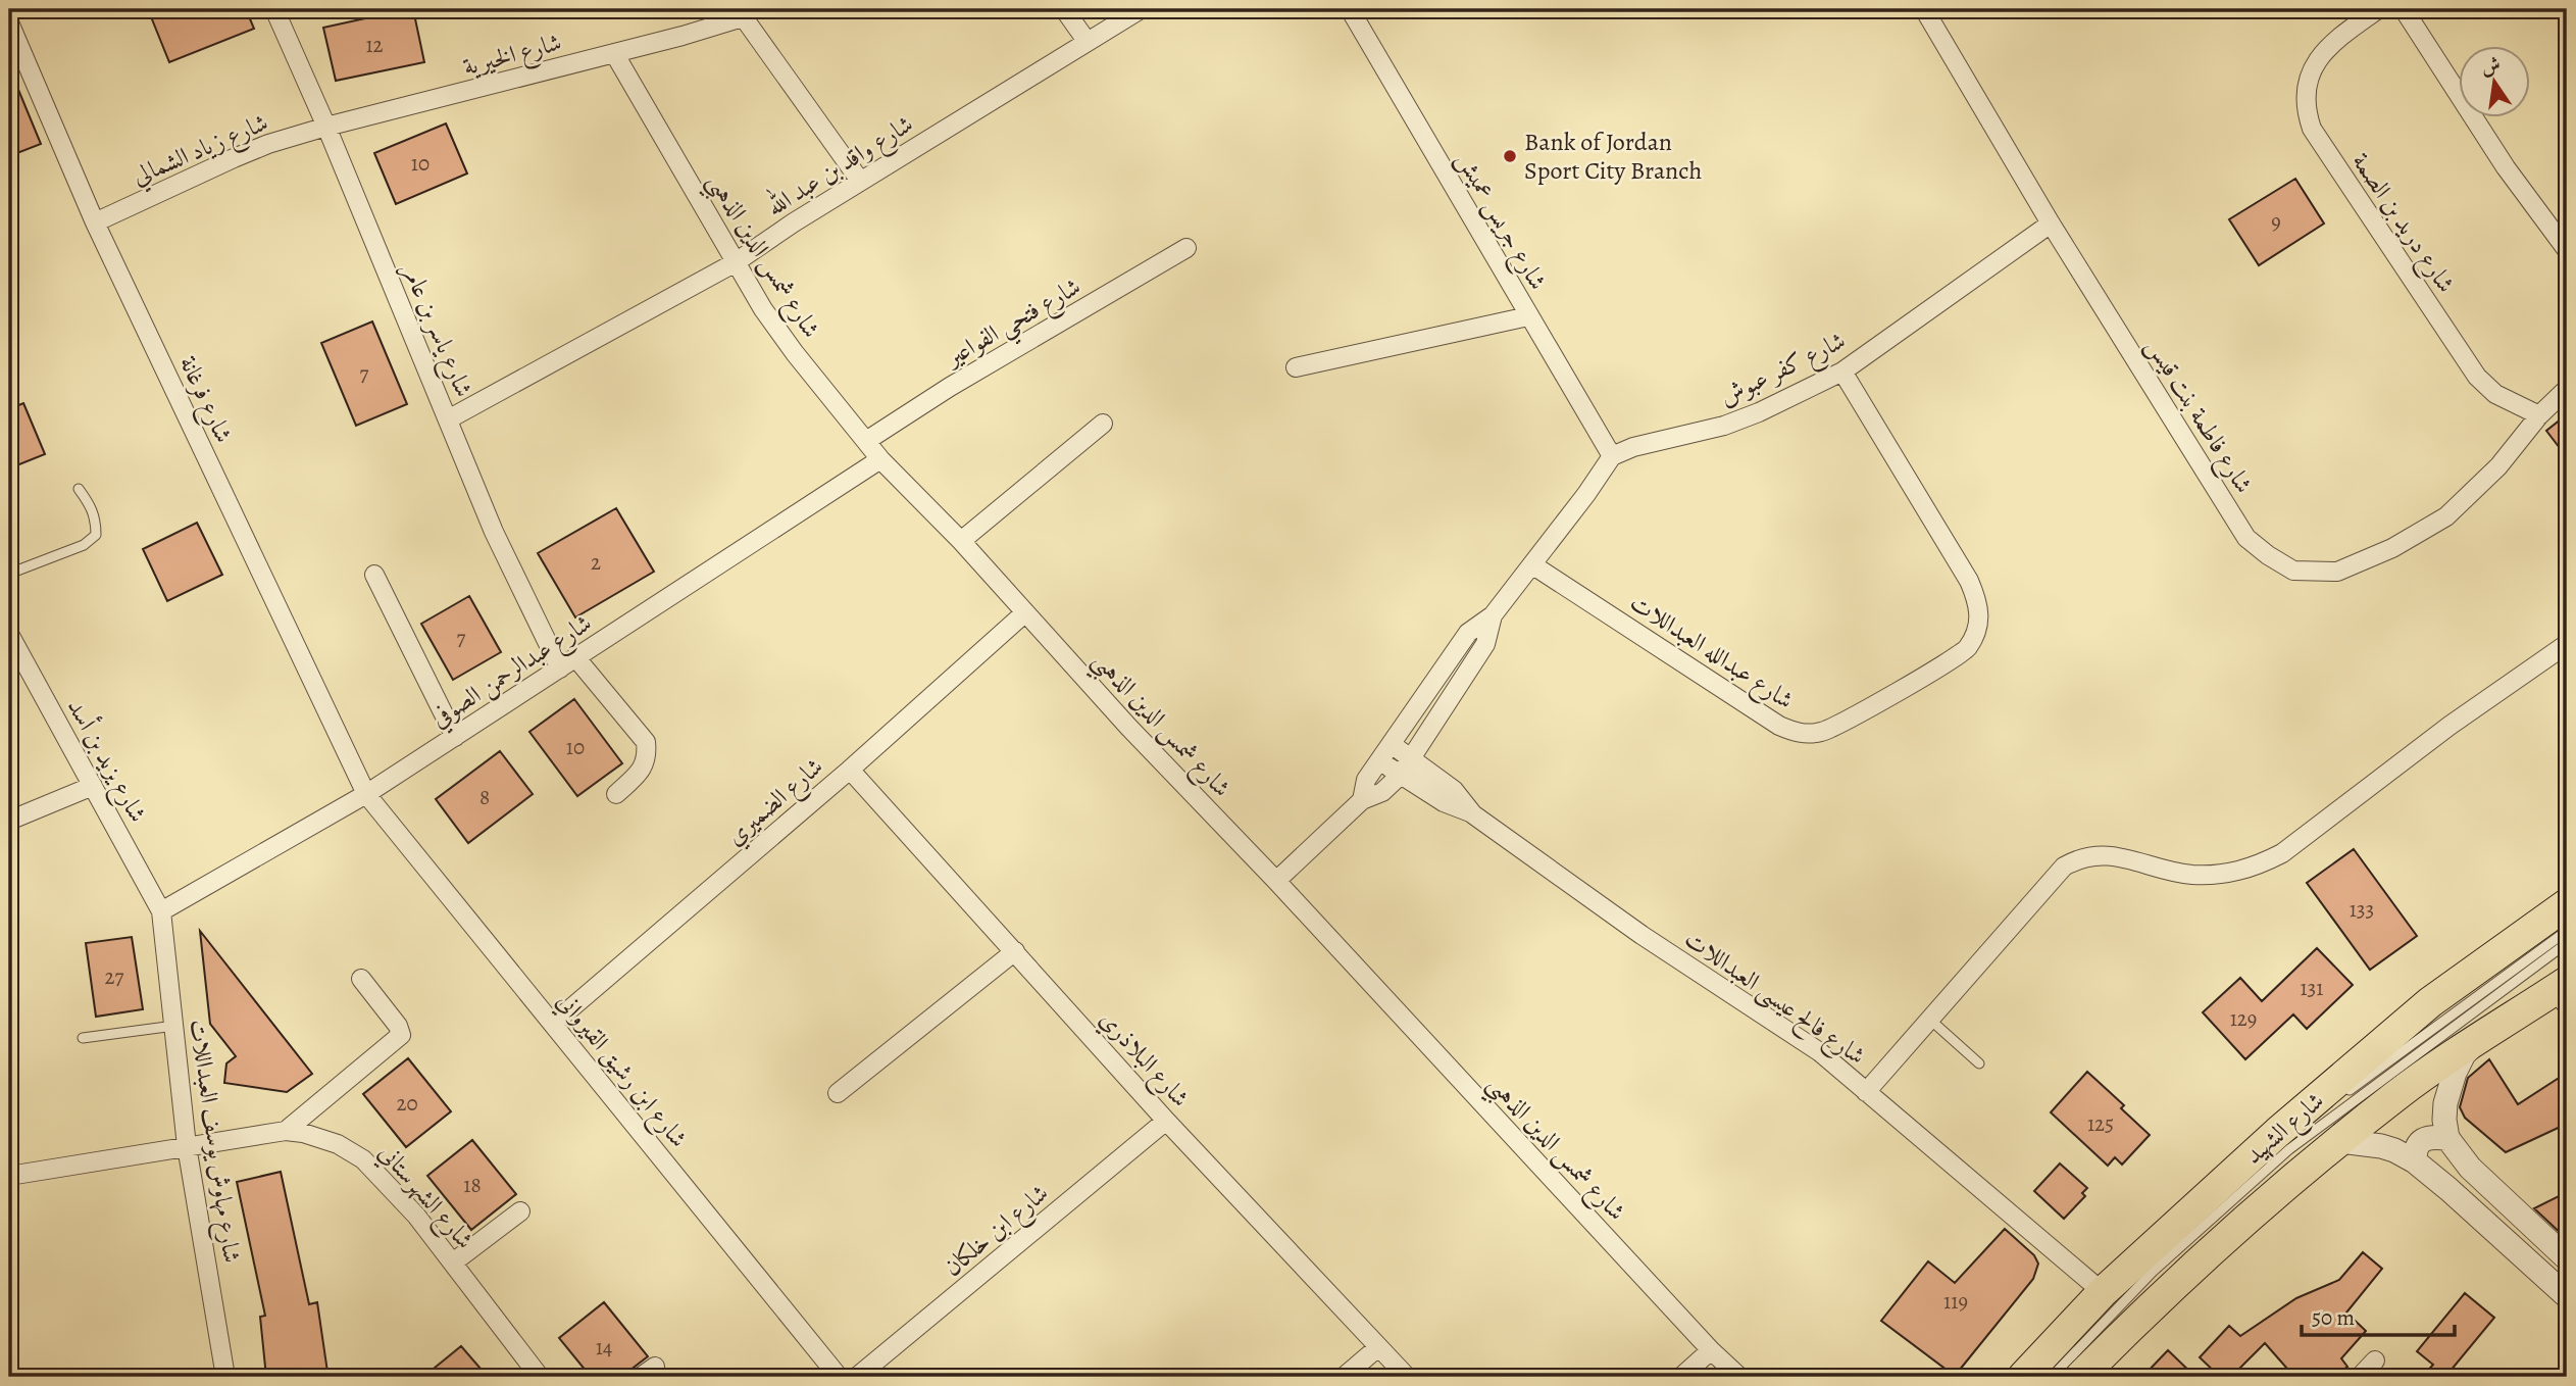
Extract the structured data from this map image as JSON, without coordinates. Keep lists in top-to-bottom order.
{
  "streets": {
    "highway": ["شارع الشهيد"],
    "street": [
      "شارع الخيرية",
      "شارع زياد الشمالي",
      "شارع واقد بن عبد الله",
      "شارع جريس عميش",
      "شارع دريد بن الصمة",
      "شارع شمس الدين الذهبي",
      "شارع فتحي الفواعير",
      "شارع ياسر بن عامر",
      "شارع كفر عبوش",
      "شارع فرغانة",
      "شارع فاطمة بنت قيس",
      "شارع عبدالله العبداللات",
      "شارع عبدالرحمن الصوفي",
      "شارع يزيد بن أسد",
      "شارع الضميري",
      "شارع فالح عيسى العبداللات",
      "شارع البلاذري",
      "شارع ابن رشيق القيرواني",
      "شارع مهاوش يوسف العبداللات",
      "شارع الشهرستاني",
      "شارع ابن خلكان"
    ]
  },
  "crossings": [
    ["شارع الخيرية", "شارع زياد الشمالي"],
    ["شارع الخيرية", "شارع شمس الدين الذهبي"],
    ["شارع الخيرية", "شارع ياسر بن عامر"],
    ["شارع زياد الشمالي", "شارع ياسر بن عامر"],
    ["شارع زياد الشمالي", "شارع فرغانة"],
    ["شارع واقد بن عبد الله", "شارع شمس الدين الذهبي"],
    ["شارع واقد بن عبد الله", "شارع ياسر بن عامر"],
    ["شارع جريس عميش", "شارع كفر عبوش"],
    ["شارع دريد بن الصمة", "شارع فاطمة بنت قيس"],
    ["شارع شمس الدين الذهبي", "شارع فتحي الفواعير"],
    ["شارع شمس الدين الذهبي", "شارع عبدالرحمن الصوفي"],
    ["شارع شمس الدين الذهبي", "شارع الضميري"],
    ["شارع ياسر بن عامر", "شارع عبدالرحمن الصوفي"],
    ["شارع كفر عبوش", "شارع فاطمة بنت قيس"],
    ["شارع كفر عبوش", "شارع عبدالله العبداللات"],
    ["شارع فرغانة", "شارع عبدالرحمن الصوفي"],
    ["شارع فرغانة", "شارع ابن رشيق القيرواني"],
    ["شارع عبدالرحمن الصوفي", "شارع يزيد بن أسد"],
    ["شارع عبدالرحمن الصوفي", "شارع ابن رشيق القيرواني"],
    ["شارع عبدالرحمن الصوفي", "شارع مهاوش يوسف العبداللات"],
    ["شارع يزيد بن أسد", "شارع مهاوش يوسف العبداللات"],
    ["شارع الضميري", "شارع البلاذري"],
    ["شارع الضميري", "شارع ابن رشيق القيرواني"],
    ["شارع فالح عيسى العبداللات", "شارع الشهيد"],
    ["شارع البلاذري", "شارع ابن خلكان"],
    ["شارع مهاوش يوسف العبداللات", "شارع الشهرستاني"]
  ],
  "places": ["Bank of Jordan Sport City Branch"],
  "house_numbers": [
    "12",
    "10",
    "9",
    "7",
    "2",
    "7",
    "10",
    "8",
    "133",
    "27",
    "131",
    "129",
    "20",
    "125",
    "18",
    "119",
    "14"
  ],
  "scale_bar": "50 m",
  "north": "top"
}
